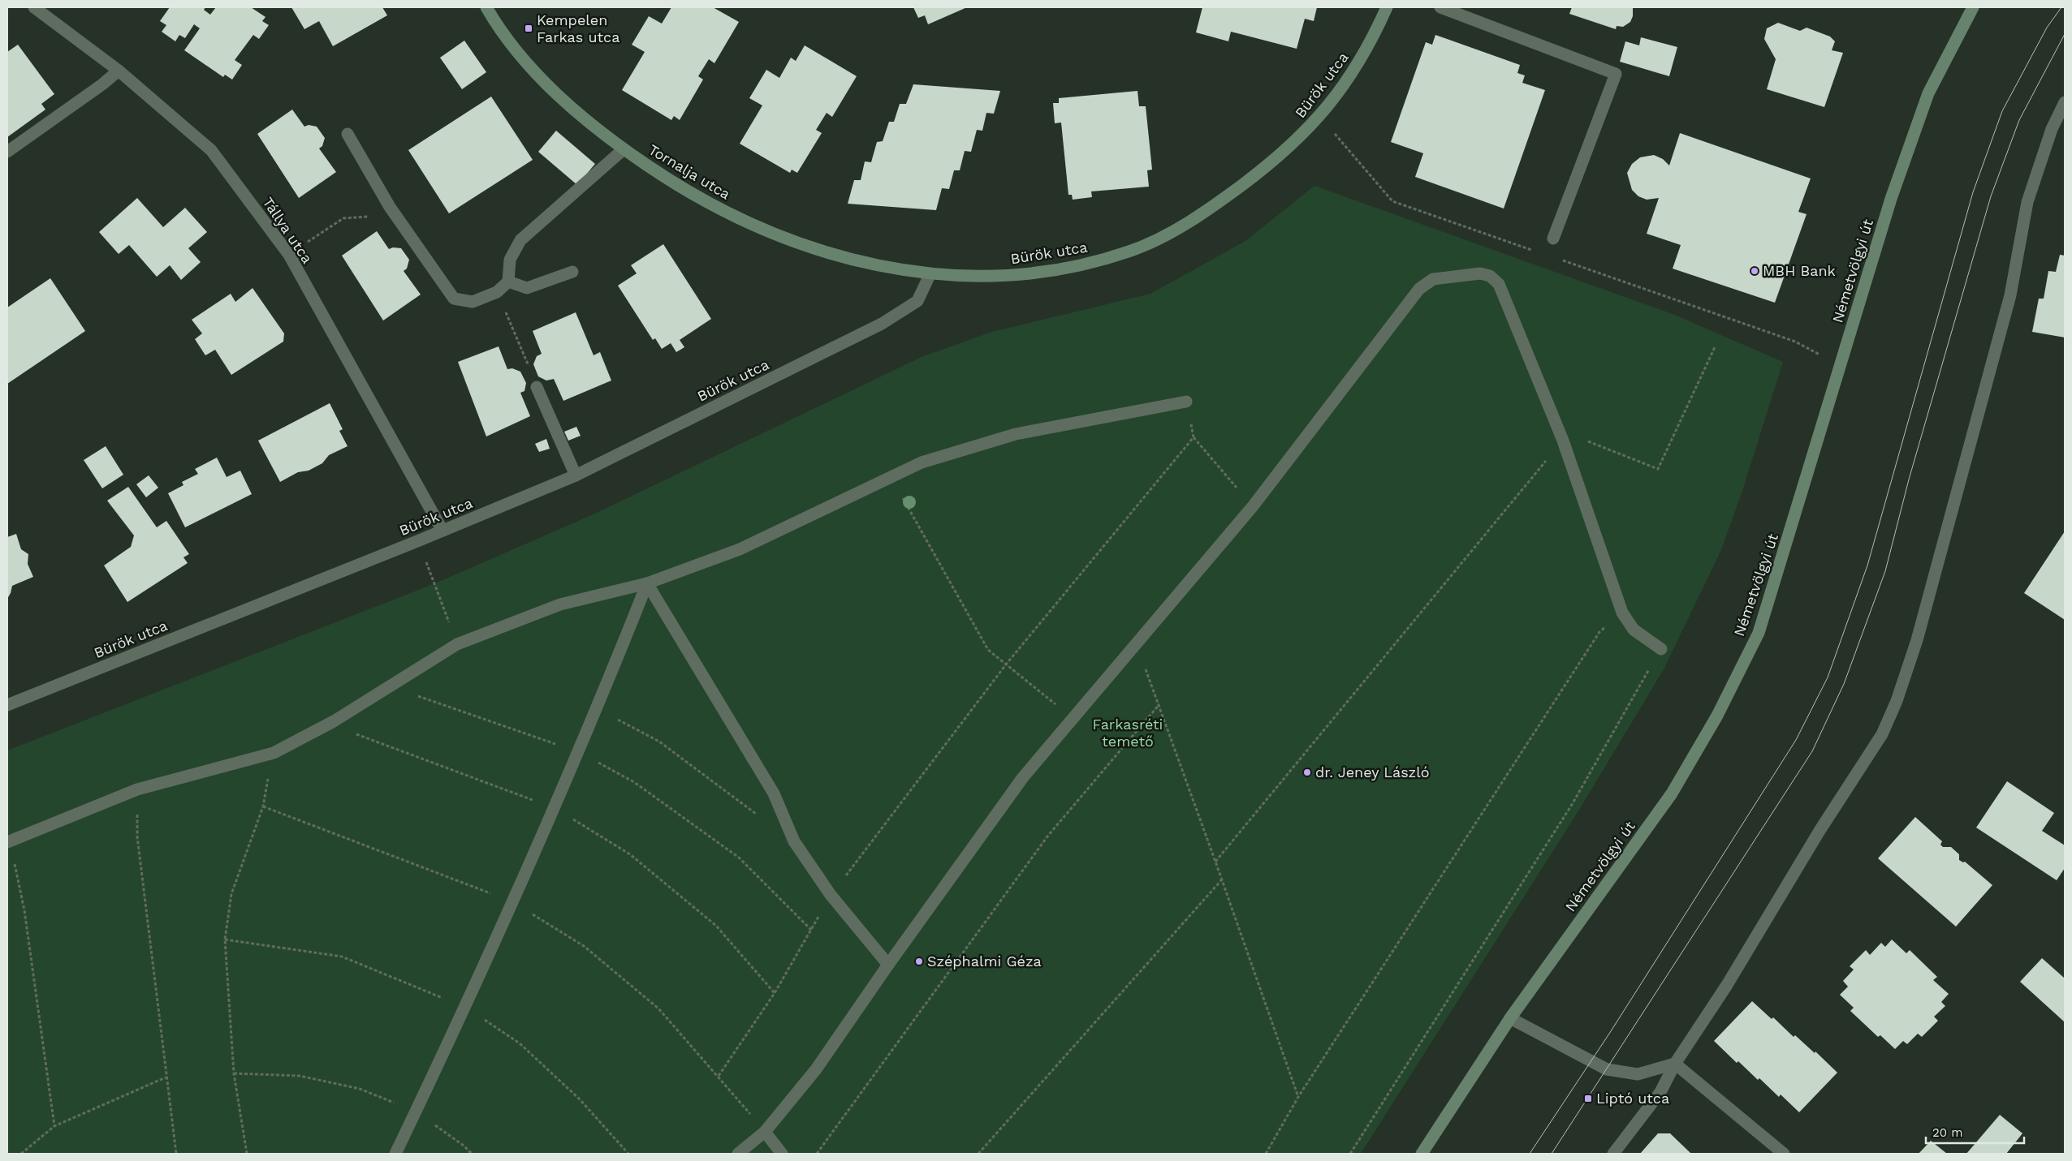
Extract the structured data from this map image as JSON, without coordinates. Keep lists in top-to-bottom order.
{
  "streets": {
    "street": [
      "Bürök utca",
      "Tornalja utca",
      "Tállya utca",
      "Németvölgyi út"
    ]
  },
  "crossings": [
    ["Bürök utca", "Tornalja utca"],
    ["Bürök utca", "Tállya utca"]
  ],
  "parks": ["Farkasréti temető"],
  "places": {
    "transit": ["Kempelen Farkas utca", "Liptó utca"],
    "other": ["MBH Bank", "dr. Jeney László", "Széphalmi Géza"]
  },
  "scale_bar": "20 m"
}
